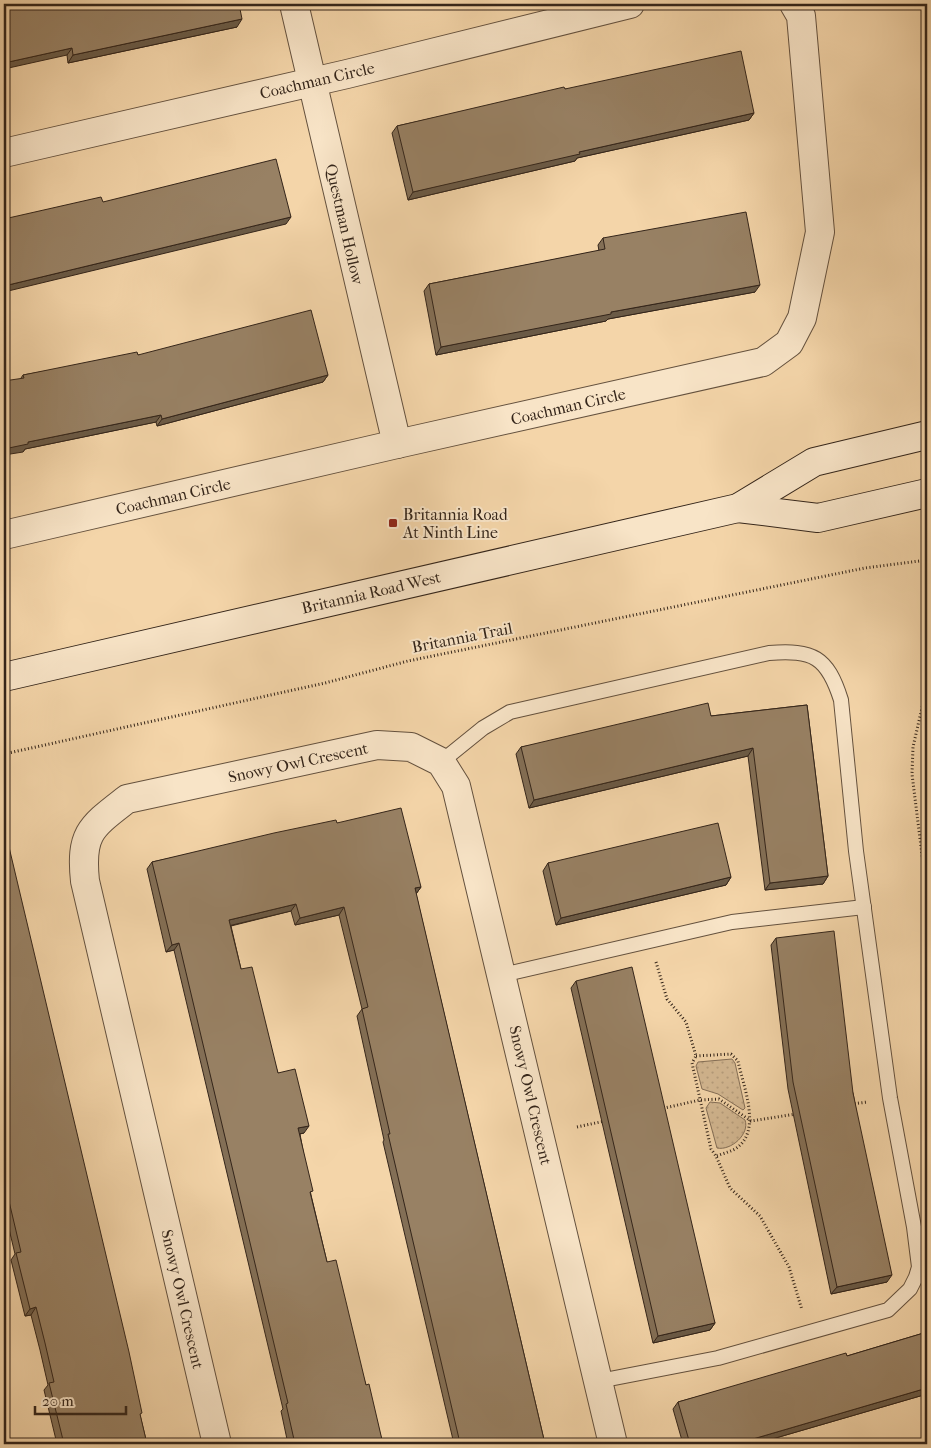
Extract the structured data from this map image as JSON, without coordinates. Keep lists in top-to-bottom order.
{
  "streets": {
    "street": [
      "Coachman Circle",
      "Questman Hollow",
      "Britannia Road West",
      "Snowy Owl Crescent"
    ],
    "path": ["Britannia Trail"]
  },
  "crossings": [
    ["Coachman Circle", "Questman Hollow"]
  ],
  "places": {
    "transit": ["Britannia Road At Ninth Line"]
  },
  "scale_bar": "20 m"
}
